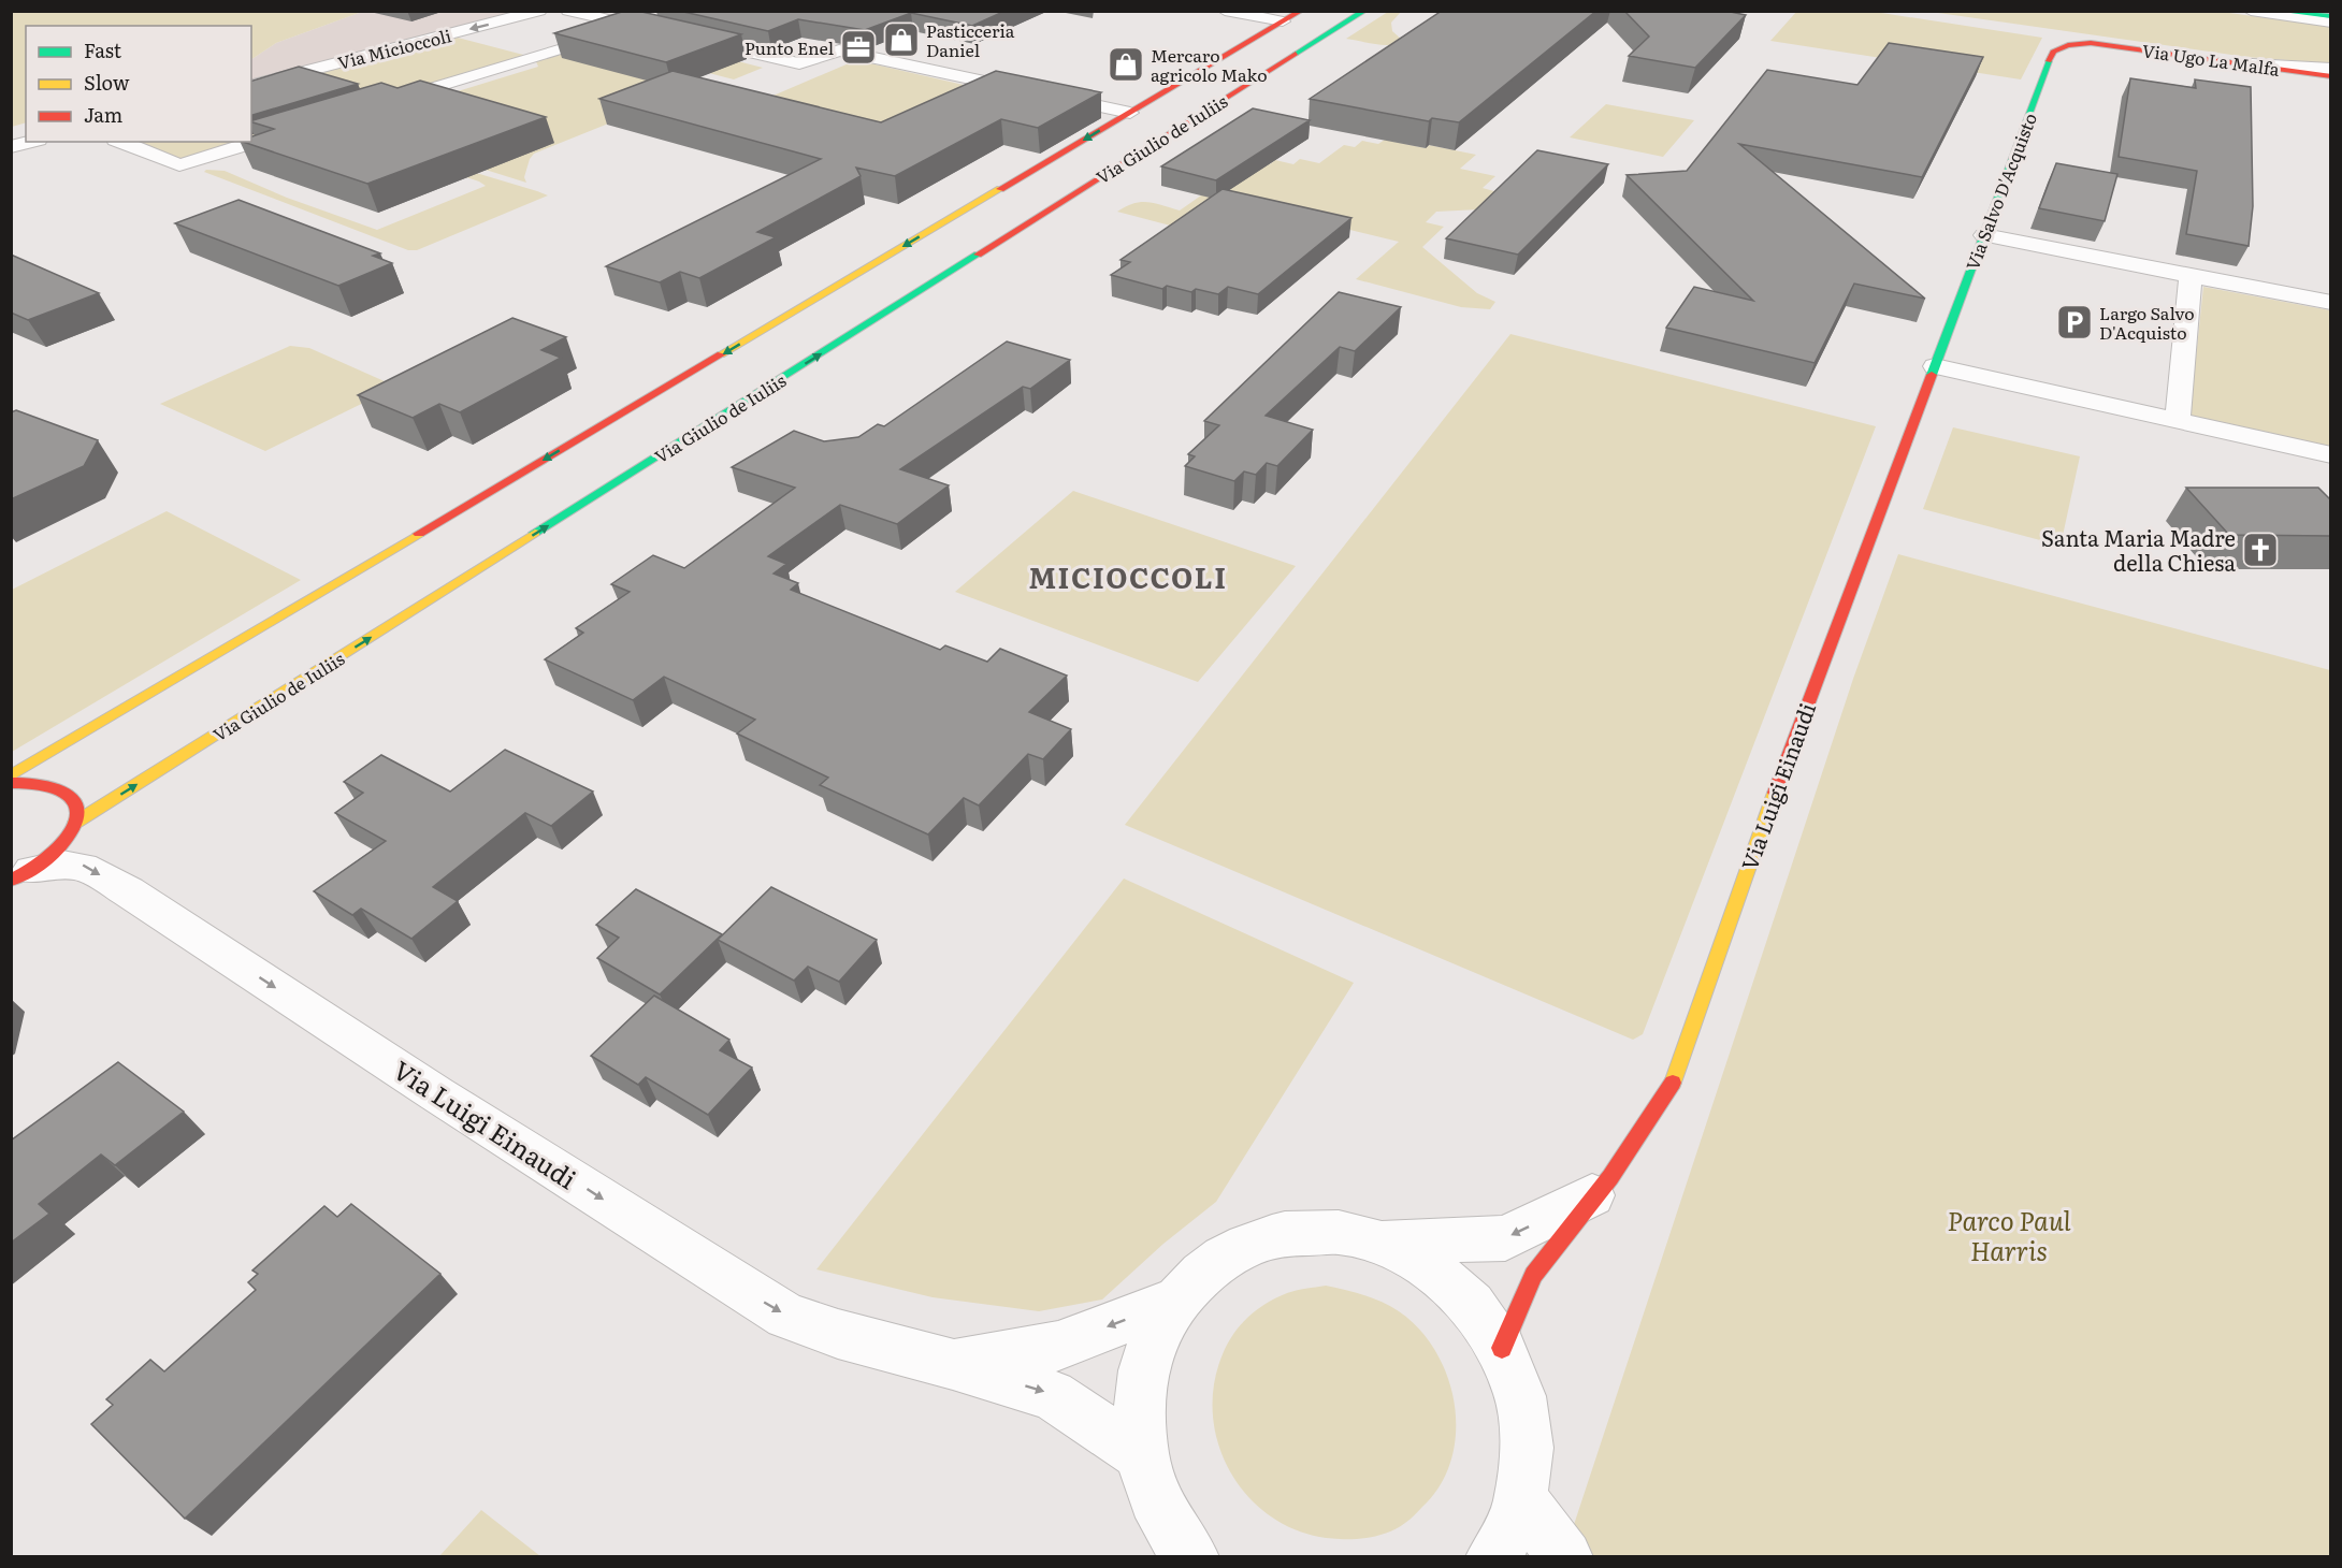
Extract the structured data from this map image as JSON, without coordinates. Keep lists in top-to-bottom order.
{
  "streets": {
    "main road": [
      "Via Ugo La Malfa",
      "Via Giulio de Iuliis",
      "Via Salvo D'Acquisto",
      "Via Luigi Einaudi"
    ],
    "street": ["Via Micioccoli"]
  },
  "crossings": [
    ["Via Ugo La Malfa", "Via Salvo D'Acquisto"],
    ["Via Giulio de Iuliis", "Via Luigi Einaudi"],
    ["Via Salvo D'Acquisto", "Via Luigi Einaudi"]
  ],
  "districts": ["MICIOCCOLI"],
  "parks": ["Parco Paul Harris"],
  "places": {
    "shop": ["Pasticceria Daniel", "Mercaro agricolo Mako"],
    "office": ["Punto Enel"],
    "parking": ["Largo Salvo D'Acquisto"],
    "church": ["Santa Maria Madre della Chiesa"]
  },
  "legend": ["Fast", "Slow", "Jam"]
}
